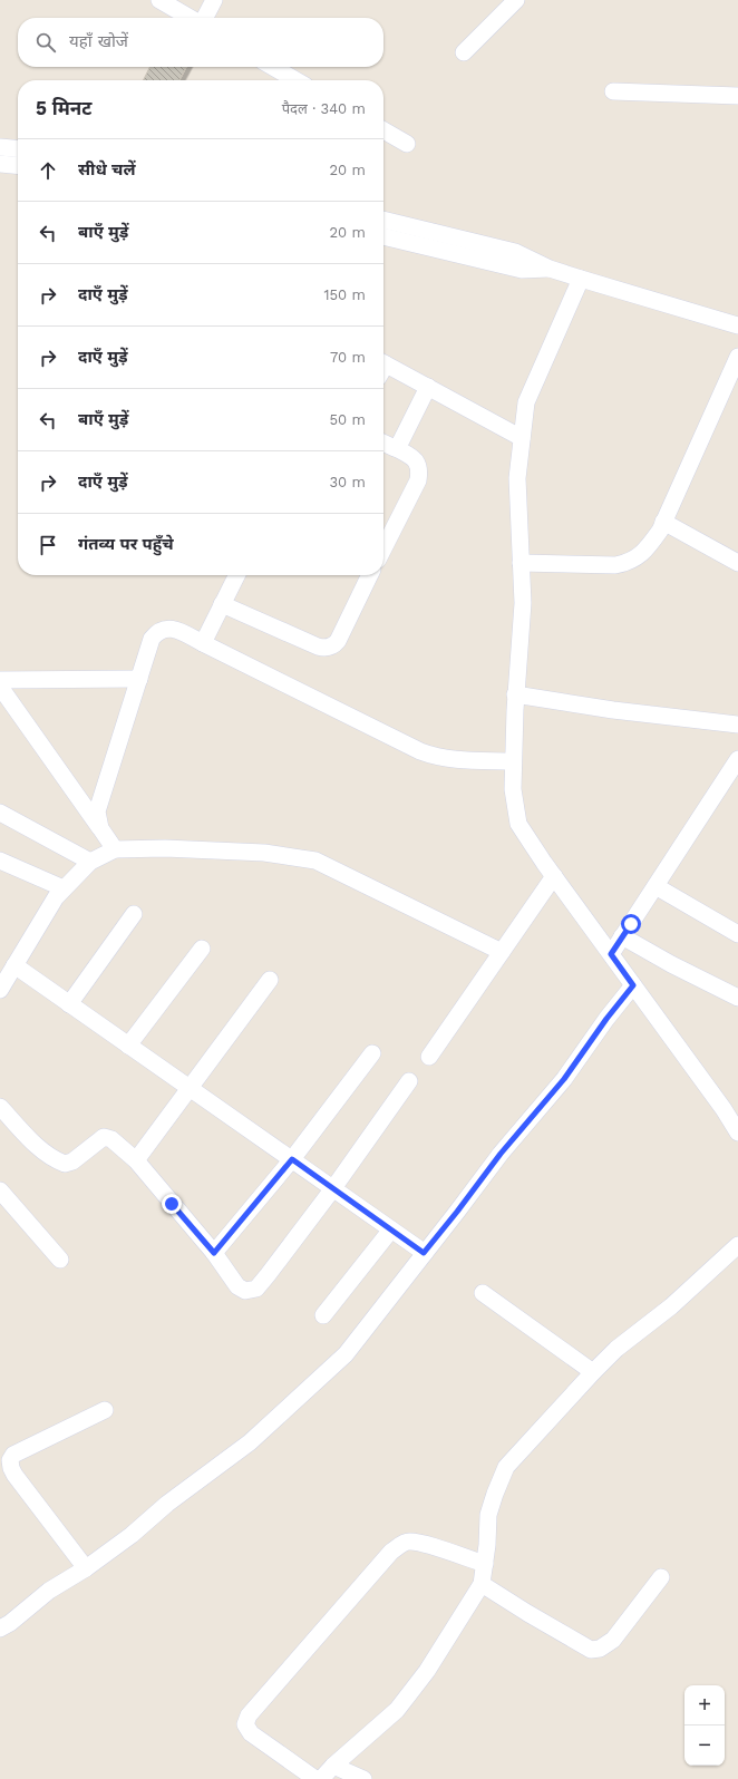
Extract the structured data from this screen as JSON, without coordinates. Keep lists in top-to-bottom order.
{
  "page": {
    "search": "यहाँ खोजें",
    "heading": ["5 मिनट", "पैदल · 340 m"],
    "list": [
      ["सीधे चलें", "20 m"],
      ["बाएँ मुड़ें", "20 m"],
      ["दाएँ मुड़ें", "150 m"],
      ["दाएँ मुड़ें", "70 m"],
      ["बाएँ मुड़ें", "50 m"],
      ["दाएँ मुड़ें", "30 m"],
      "गंतव्य पर पहुँचे"
    ],
    "map_buttons": ["+", "−"]
  }
}
